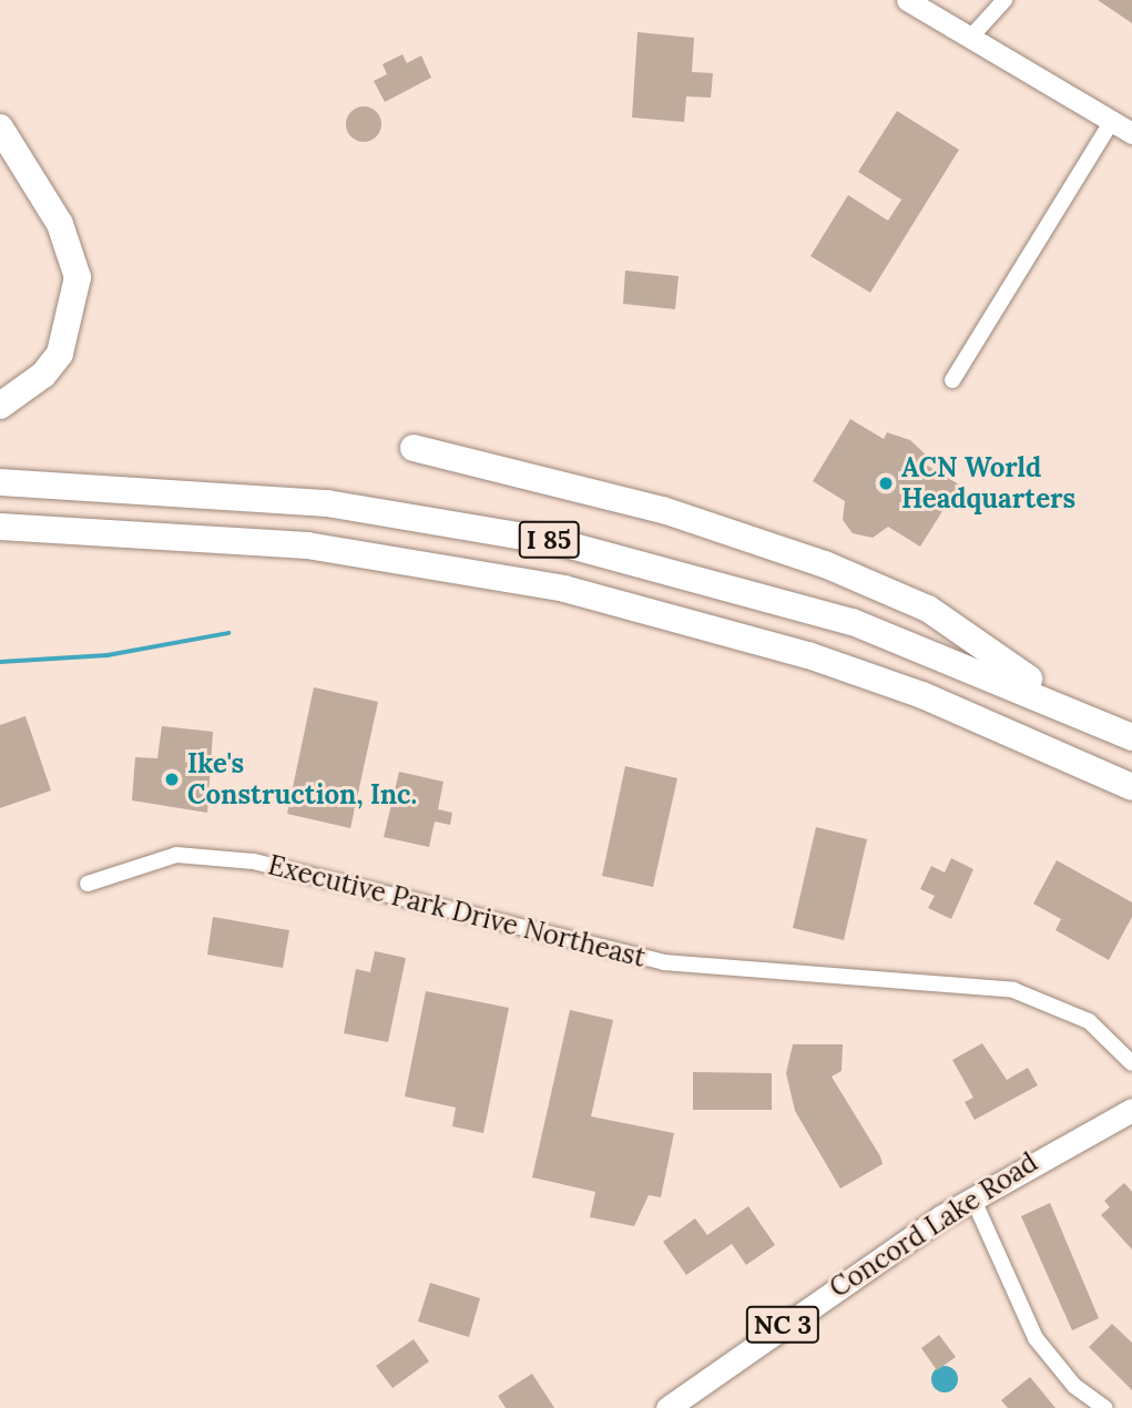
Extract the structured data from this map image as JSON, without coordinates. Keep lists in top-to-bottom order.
{
  "streets": {
    "highway": ["I 85"],
    "main road": ["Concord Lake Road", "NC 3"],
    "street": ["Executive Park Drive Northeast"]
  },
  "places": ["ACN World Headquarters", "Ike's Construction, Inc."]
}
